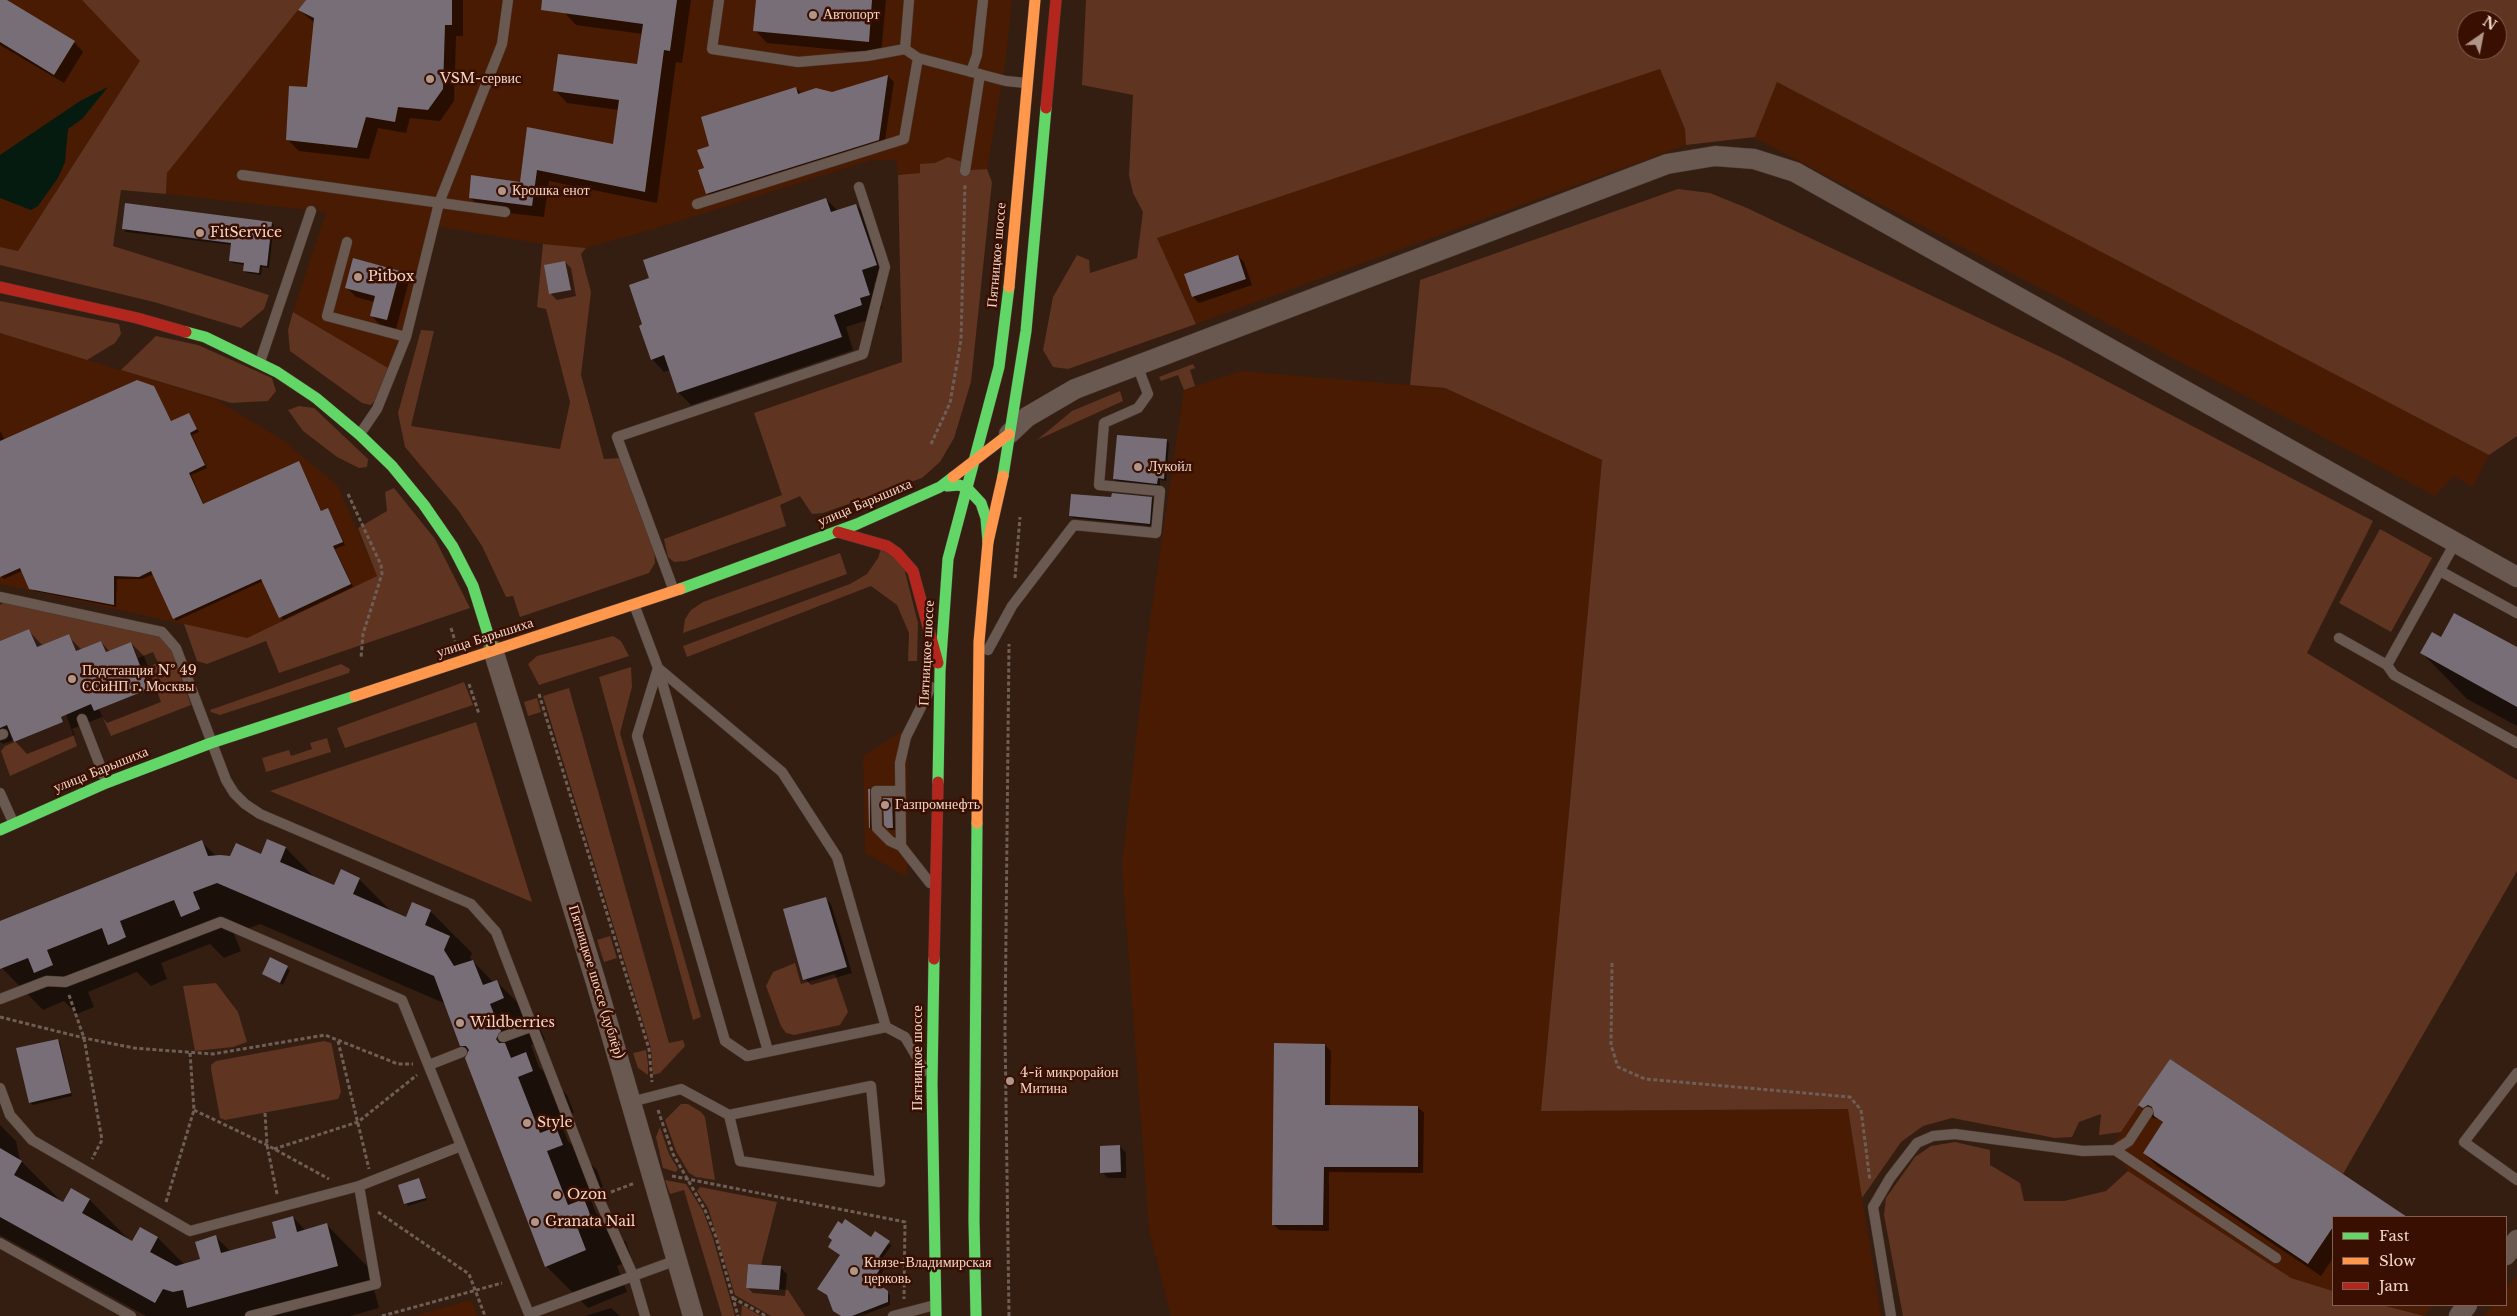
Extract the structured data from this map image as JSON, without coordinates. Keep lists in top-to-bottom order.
{
  "streets": {
    "main road": ["Пятницкое шоссе", "улица Барышиха"],
    "street": ["Пятницкое шоссе (дублёр)"]
  },
  "crossings": [
    ["Пятницкое шоссе", "улица Барышиха"],
    ["улица Барышиха", "Пятницкое шоссе (дублёр)"]
  ],
  "places": [
    "Автопорт",
    "VSM-сервис",
    "Крошка енот",
    "FitService",
    "Pitbox",
    "Лукойл",
    "Подстанция № 49 ССиНП г. Москвы",
    "Газпромнефть",
    "Wildberries",
    "4-й микрорайон Митина",
    "Style",
    "Ozon",
    "Granata Nail",
    "Князе-Владимирская церковь"
  ],
  "legend": ["Fast", "Slow", "Jam"],
  "north": "top right"
}
